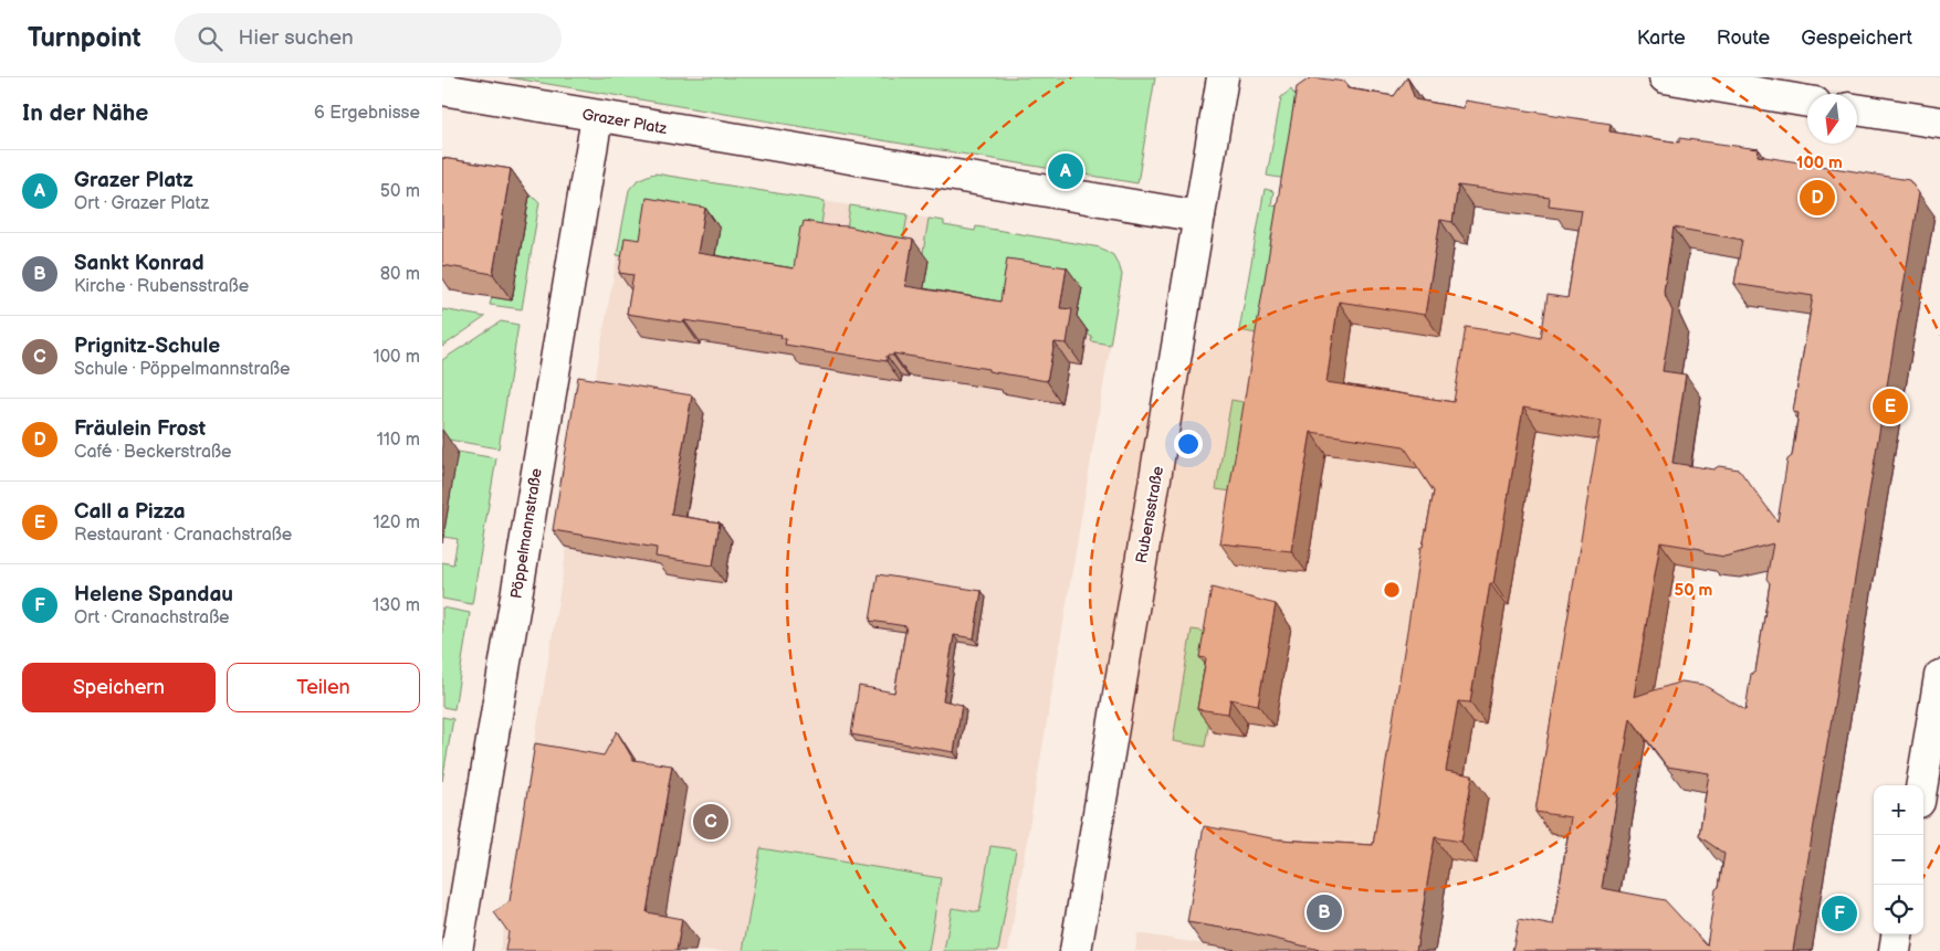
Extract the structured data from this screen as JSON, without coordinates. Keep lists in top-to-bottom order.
{
  "streets": {
    "street": ["Grazer Platz", "Rubensstraße", "Pöppelmannstraße"]
  },
  "crossings": [
    ["Grazer Platz", "Rubensstraße"],
    ["Grazer Platz", "Pöppelmannstraße"]
  ],
  "north": "bottom",
  "page": {
    "header": "Turnpoint",
    "search": "Hier suchen",
    "nav": ["Karte", "Route", "Gespeichert"],
    "heading": ["In der Nähe", "6 Ergebnisse"],
    "list": [
      {
        "mark": "A",
        "name": "Grazer Platz",
        "note": "Ort · Grazer Platz",
        "value": "50 m"
      },
      {
        "mark": "B",
        "name": "Sankt Konrad",
        "note": "Kirche · Rubensstraße",
        "value": "80 m"
      },
      {
        "mark": "C",
        "name": "Prignitz-Schule",
        "note": "Schule · Pöppelmannstraße",
        "value": "100 m"
      },
      {
        "mark": "D",
        "name": "Fräulein Frost",
        "note": "Café · Beckerstraße",
        "value": "110 m"
      },
      {
        "mark": "E",
        "name": "Call a Pizza",
        "note": "Restaurant · Cranachstraße",
        "value": "120 m"
      },
      {
        "mark": "F",
        "name": "Helene Spandau",
        "note": "Ort · Cranachstraße",
        "value": "130 m"
      }
    ],
    "pins": [
      "A",
      "D",
      "E",
      "C",
      "B",
      "F"
    ],
    "buttons": ["Speichern", "Teilen"],
    "map_buttons": ["+", "−"]
  },
  "rings": ["100 m", "50 m"]
}
